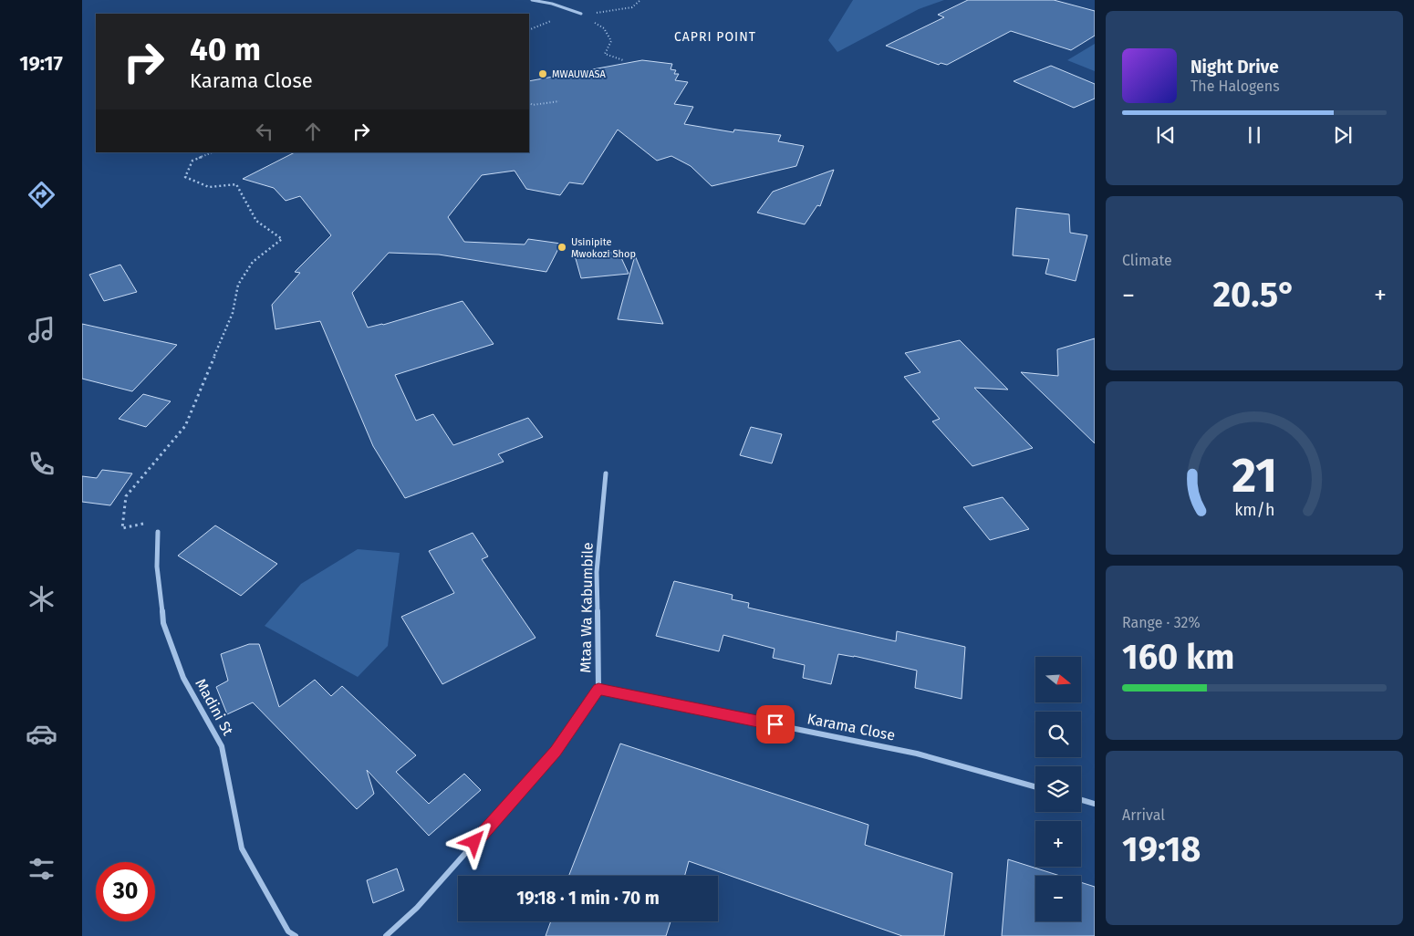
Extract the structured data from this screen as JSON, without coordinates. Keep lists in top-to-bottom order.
{
  "streets": {
    "street": ["Mtaa Wa Kabumbile", "Madini St", "Karama Close"]
  },
  "crossings": [
    ["Mtaa Wa Kabumbile", "Karama Close"]
  ],
  "districts": ["CAPRI POINT"],
  "places": ["MWAUWASA", "Usinipite Mwokozi Shop"],
  "north": "right",
  "page": {
    "tabs": "19:17",
    "turn": ["40 m", "Karama Close"],
    "song": ["Night Drive", "The Halogens"],
    "tile": [
      "Climate",
      ["Range · 32%", "160 km"],
      ["Arrival", "19:18"]
    ],
    "heat": ["−", "20.5°", "+"],
    "map_buttons": ["+", "−"],
    "limit": "30",
    "trip": "19:18 · 1 min · 70 m",
    "gauge": ["21", "km/h"]
  }
}
